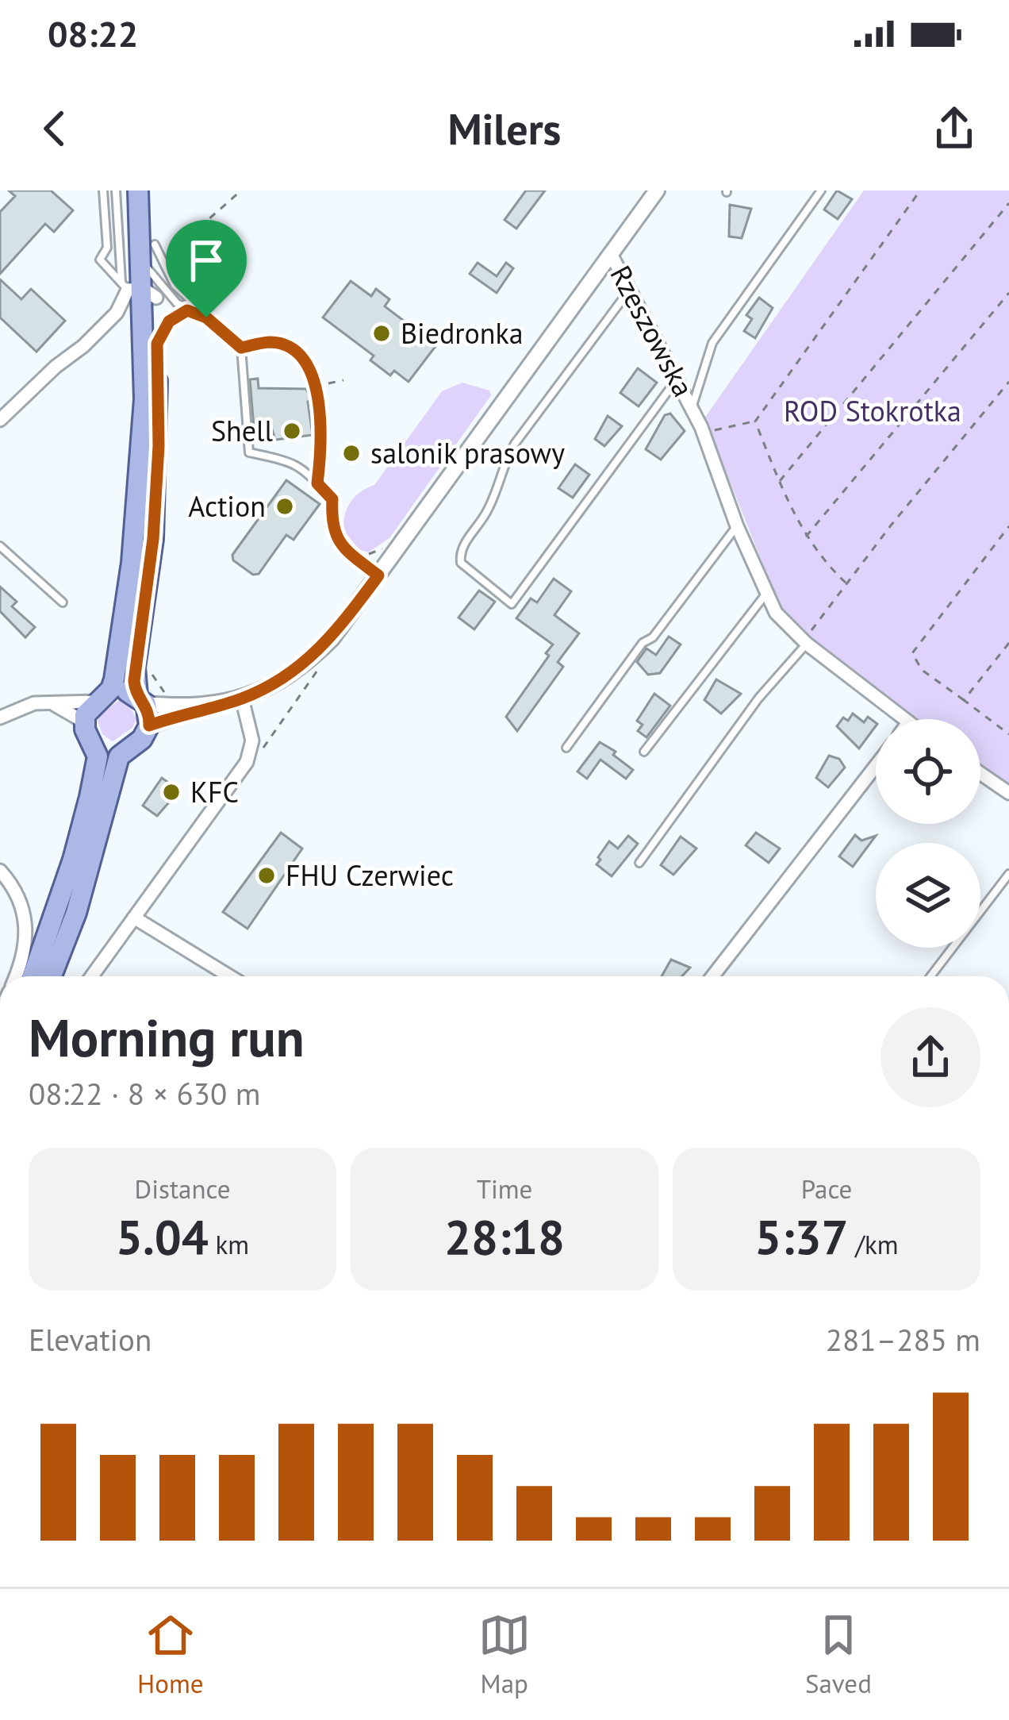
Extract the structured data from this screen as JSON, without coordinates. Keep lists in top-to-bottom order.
{
  "streets": {
    "street": ["Rzeszowska"]
  },
  "parks": ["ROD Stokrotka"],
  "places": [
    "Biedronka",
    "Shell",
    "salonik prasowy",
    "Action",
    "KFC",
    "FHU Czerwiec"
  ],
  "page": {
    "status": "08:22",
    "header": "Milers",
    "heading": ["Morning run", "08:22 · 8 × 630 m"],
    "stats": [
      ["Distance", "5.04 km"],
      ["Time", "28:18"],
      ["Pace", "5:37 /km"]
    ],
    "chart": ["Elevation", "281–285 m"],
    "tabs": ["Home", "Map", "Saved"]
  }
}
